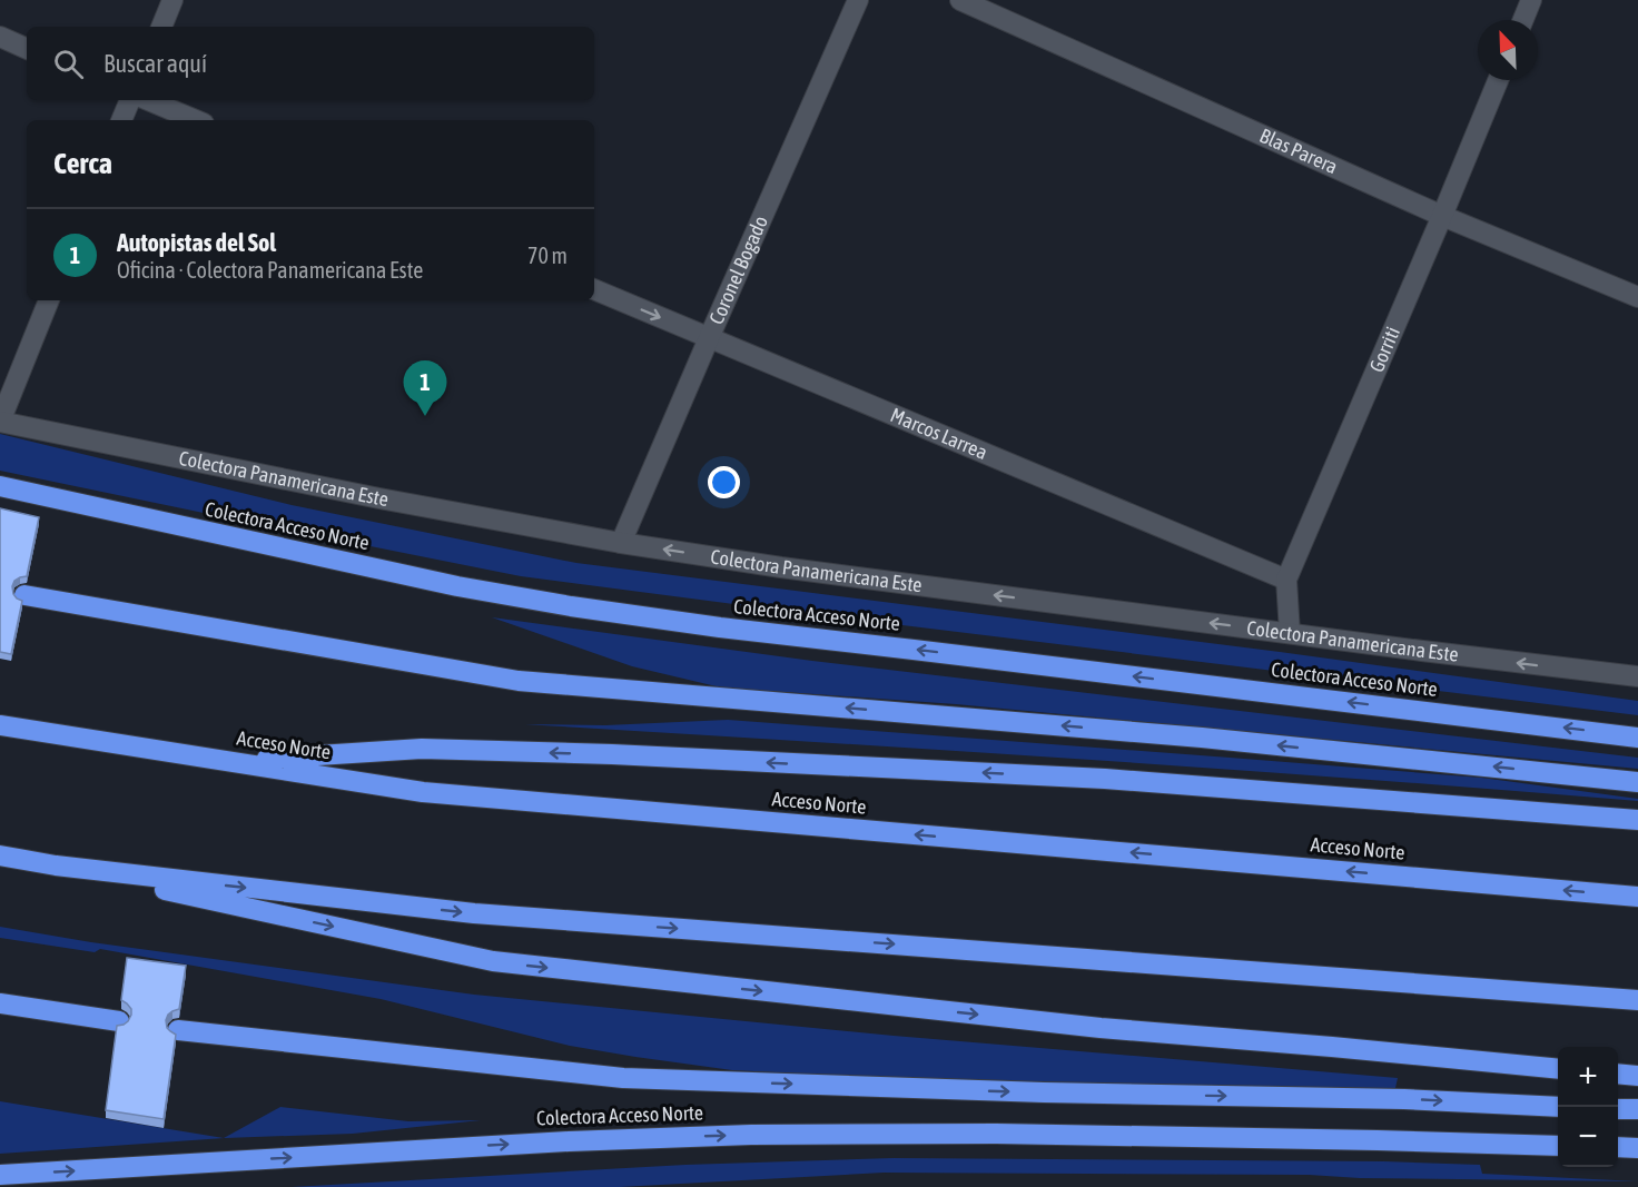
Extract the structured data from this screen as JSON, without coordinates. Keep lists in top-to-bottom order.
{
  "streets": {
    "highway": ["Colectora Acceso Norte", "Acceso Norte"],
    "street": [
      "Blas Parera",
      "Coronel Bogado",
      "Gorriti",
      "Marcos Larrea",
      "Colectora Panamericana Este"
    ]
  },
  "crossings": [
    ["Blas Parera", "Gorriti"],
    ["Coronel Bogado", "Marcos Larrea"],
    ["Coronel Bogado", "Colectora Panamericana Este"],
    ["Gorriti", "Marcos Larrea"],
    ["Gorriti", "Colectora Panamericana Este"]
  ],
  "one_way": ["Colectora Panamericana Este"],
  "north": "top left",
  "page": {
    "search": "Buscar aquí",
    "heading": "Cerca",
    "list": [
      {
        "mark": "1",
        "name": "Autopistas del Sol",
        "note": "Oficina · Colectora Panamericana Este",
        "value": "70 m"
      }
    ],
    "pins": "1",
    "map_buttons": ["+", "−"]
  }
}
